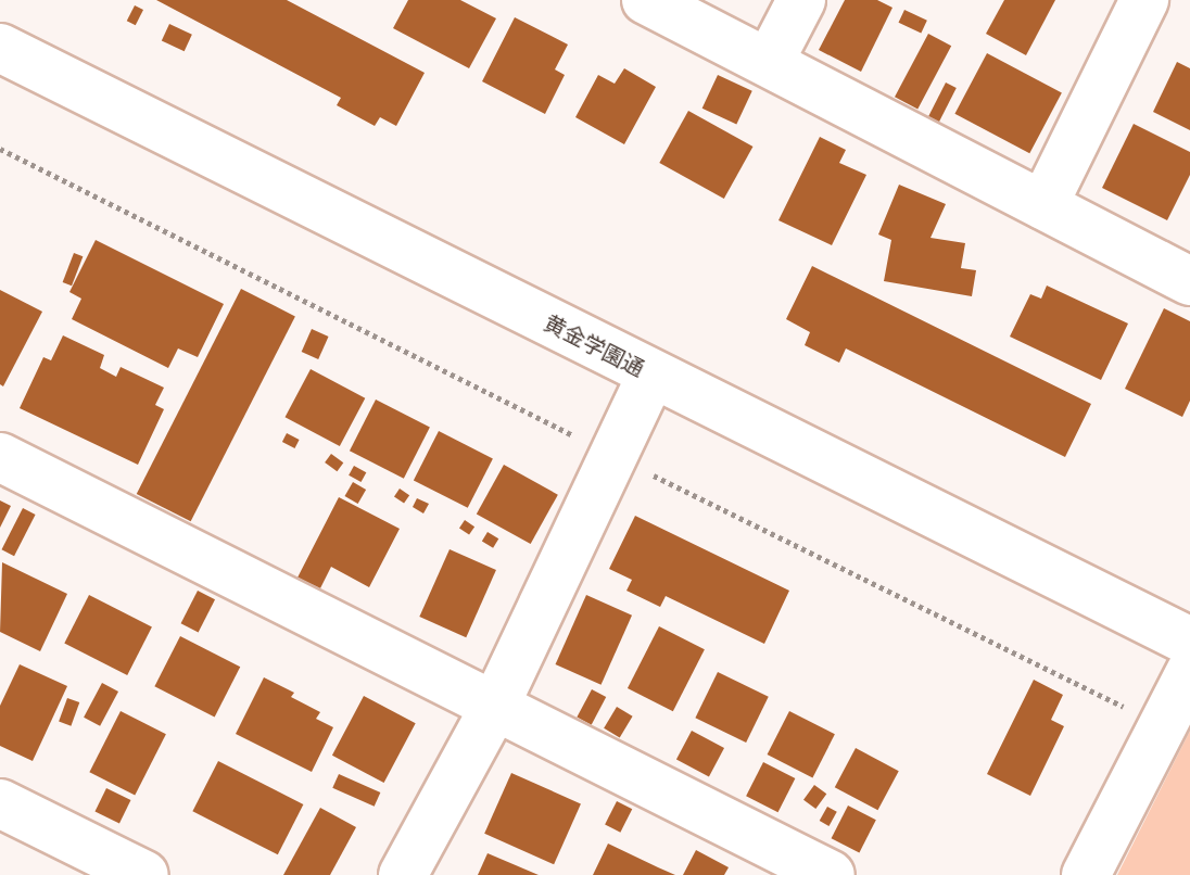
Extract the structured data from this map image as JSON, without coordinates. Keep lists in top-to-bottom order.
{
  "streets": {
    "street": ["黄金学園通"]
  }
}
